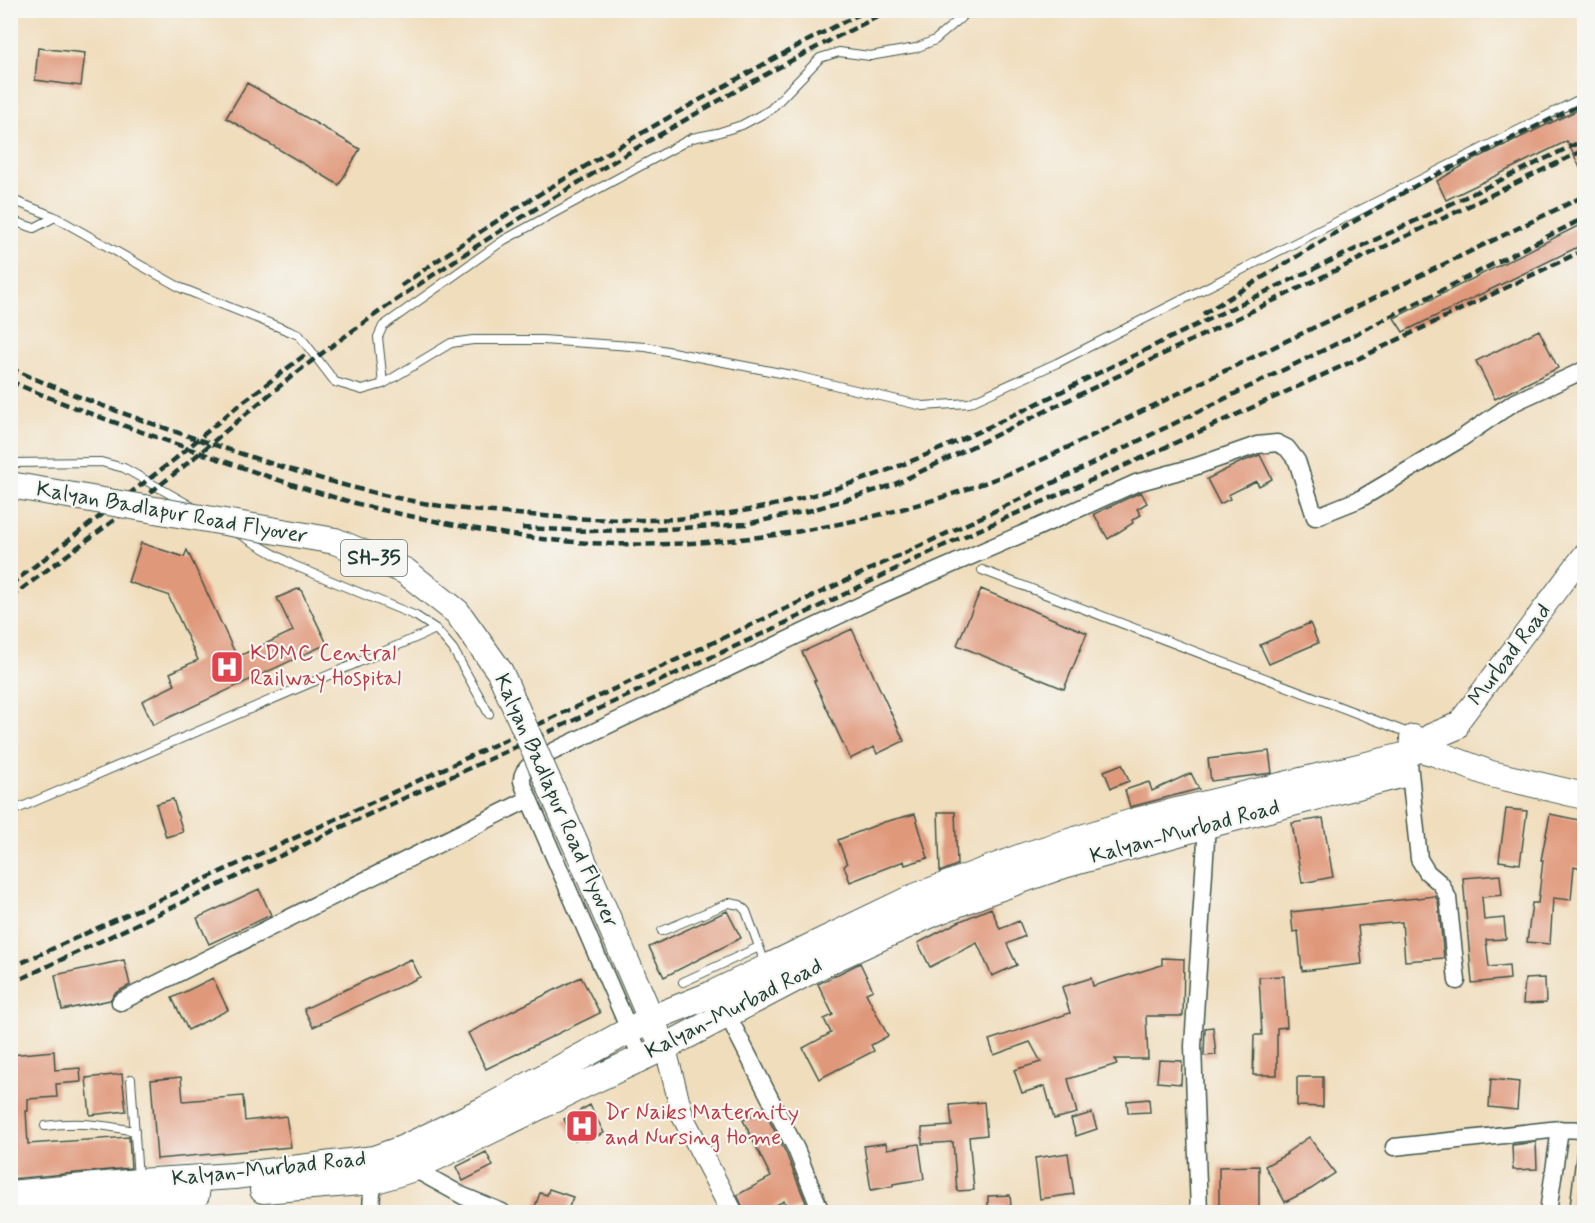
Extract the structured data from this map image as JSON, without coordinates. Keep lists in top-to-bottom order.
{
  "streets": {
    "main road": ["Kalyan Badlapur Road Flyover", "SH-35", "Kalyan-Murbad Road"],
    "street": ["Murbad Road"]
  },
  "crossings": [
    ["Kalyan Badlapur Road Flyover", "SH-35"],
    ["Kalyan Badlapur Road Flyover", "Kalyan-Murbad Road"],
    ["SH-35", "Kalyan-Murbad Road"],
    ["Murbad Road", "Kalyan-Murbad Road"]
  ],
  "places": {
    "hospital": ["KDMC Central Railway Hospital", "Dr Naiks Maternity and Nursing Home"]
  }
}
